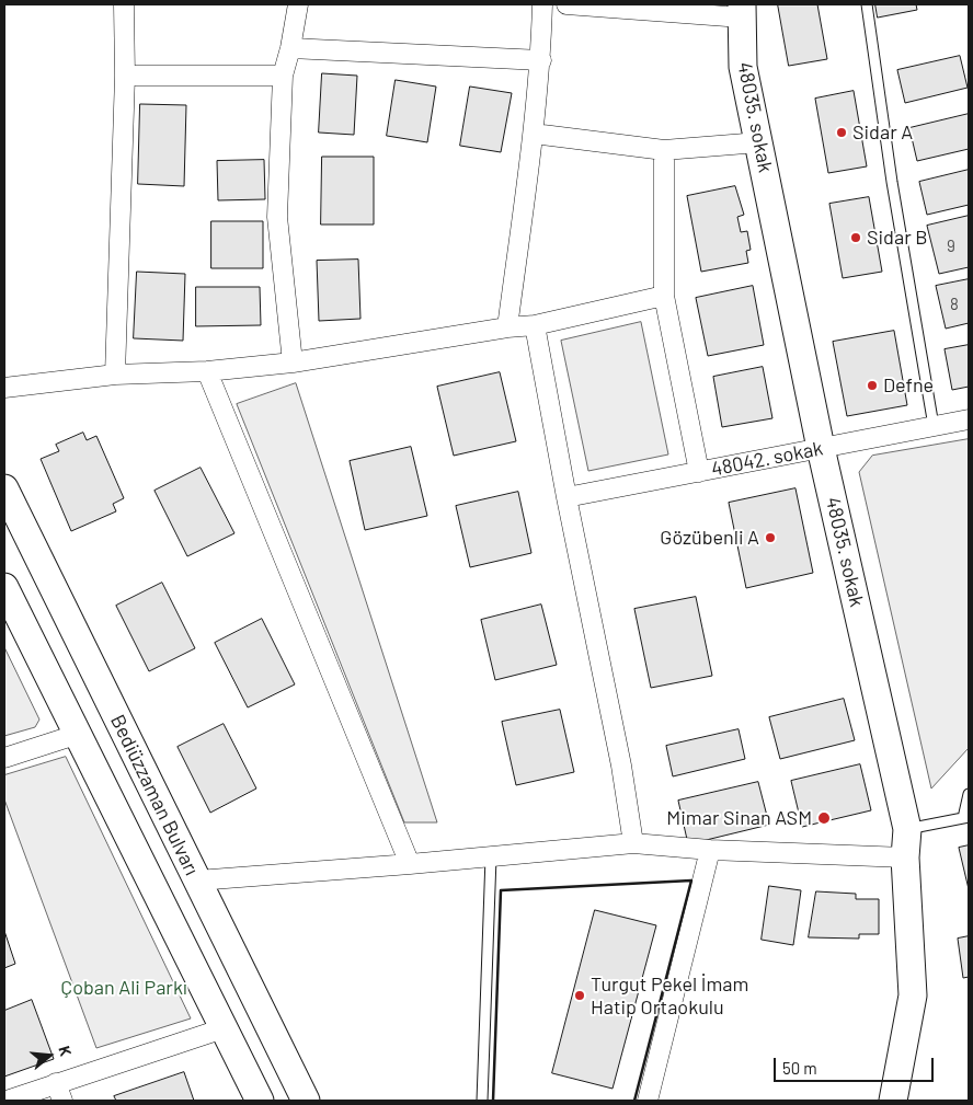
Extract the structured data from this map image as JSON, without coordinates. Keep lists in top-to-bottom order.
{
  "streets": {
    "street": ["48035. sokak", "48042. sokak", "Bediüzzaman Bulvarı"]
  },
  "crossings": [
    ["48035. sokak", "48042. sokak"]
  ],
  "parks": ["Çoban Ali Parkı"],
  "places": [
    "Sidar A",
    "Sidar B",
    "Defne",
    "Gözübenli A",
    "Mimar Sinan ASM",
    "Turgut Pekel İmam Hatip Ortaokulu"
  ],
  "house_numbers": ["9", "8"],
  "scale_bar": "50 m",
  "north": "right"
}
